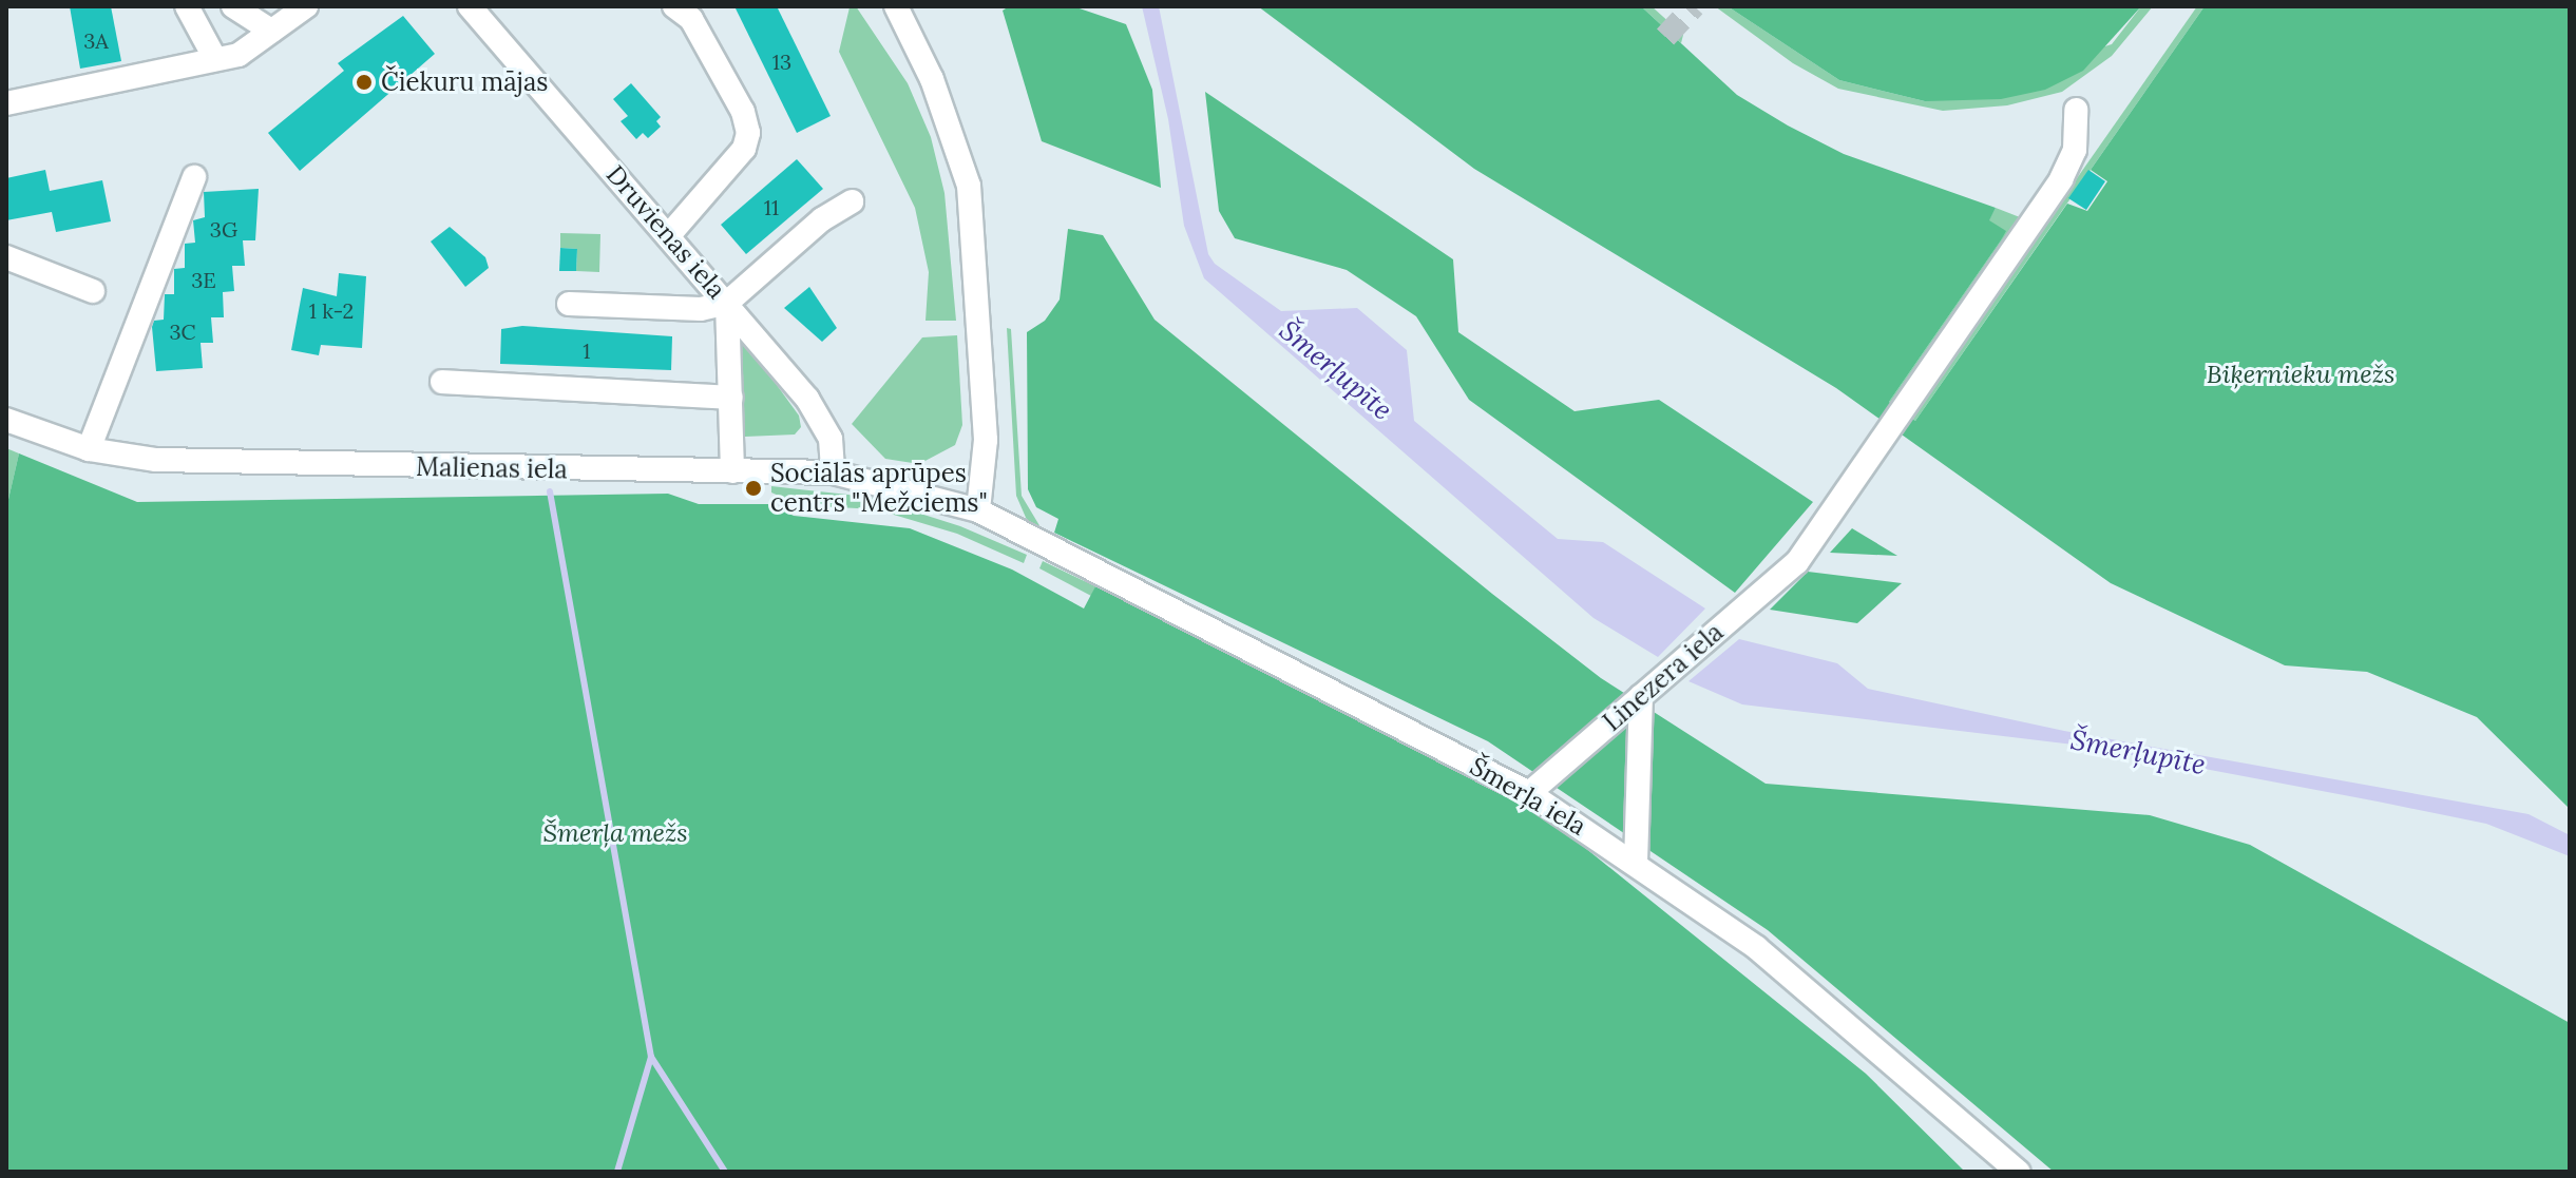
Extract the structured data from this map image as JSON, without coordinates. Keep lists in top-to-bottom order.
{
  "streets": {
    "street": [
      "Druvienas iela",
      "Malienas iela",
      "Linezera iela",
      "Šmerļa iela"
    ]
  },
  "crossings": [
    ["Druvienas iela", "Malienas iela"],
    ["Malienas iela", "Šmerļa iela"],
    ["Linezera iela", "Šmerļa iela"]
  ],
  "water": ["Šmerļupīte"],
  "parks": ["Biķernieku mežs", "Šmerļa mežs"],
  "places": ["Čiekuru mājas", "Sociālās aprūpes centrs \"Mežciems\""],
  "house_numbers": [
    "3A",
    "13",
    "11",
    "3G",
    "3E",
    "1 k-2",
    "3C",
    "1"
  ]
}
